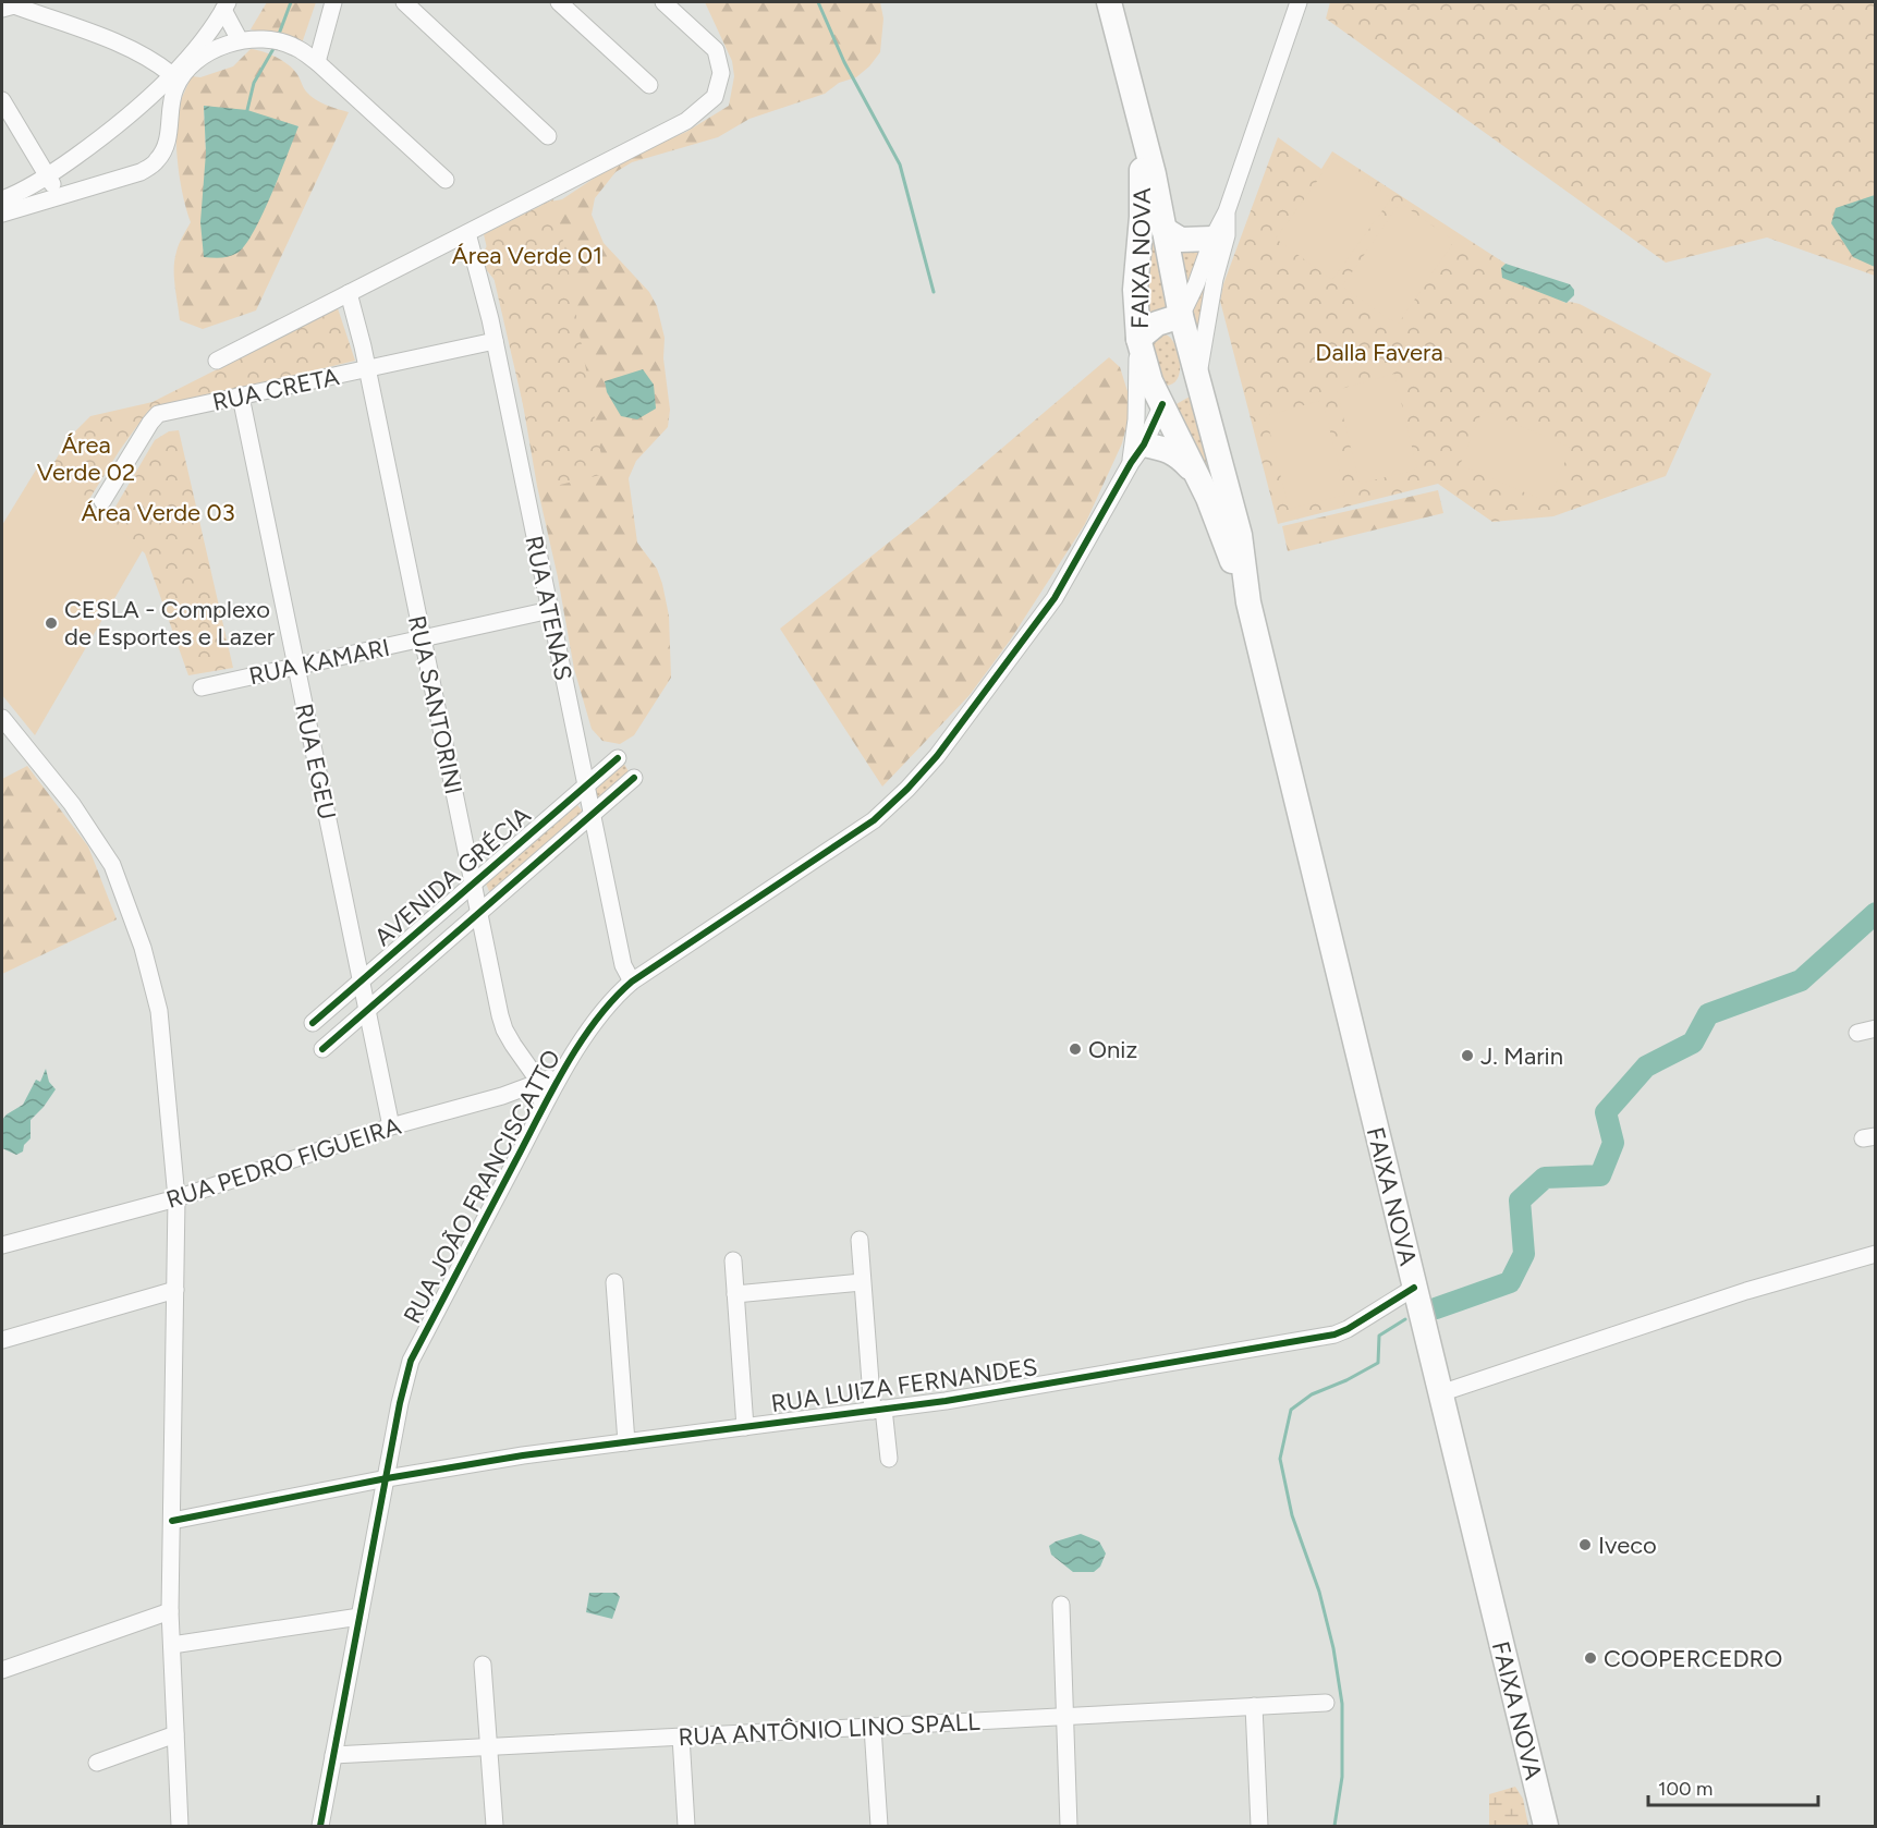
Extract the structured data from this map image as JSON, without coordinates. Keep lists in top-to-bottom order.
{
  "streets": {
    "highway": ["FAIXA NOVA"],
    "street": [
      "RUA CRETA",
      "RUA ATENAS",
      "RUA KAMARI",
      "RUA SANTORINI",
      "RUA EGEU",
      "AVENIDA GRÉCIA",
      "RUA PEDRO FIGUEIRA",
      "RUA JOÃO FRANCISCATTO",
      "RUA LUIZA FERNANDES",
      "RUA ANTÔNIO LINO SPALL"
    ]
  },
  "crossings": [
    ["FAIXA NOVA", "RUA JOÃO FRANCISCATTO"],
    ["FAIXA NOVA", "RUA LUIZA FERNANDES"],
    ["RUA CRETA", "RUA ATENAS"],
    ["RUA CRETA", "RUA SANTORINI"],
    ["RUA CRETA", "RUA EGEU"],
    ["RUA ATENAS", "RUA KAMARI"],
    ["RUA ATENAS", "AVENIDA GRÉCIA"],
    ["RUA ATENAS", "RUA JOÃO FRANCISCATTO"],
    ["RUA KAMARI", "RUA SANTORINI"],
    ["RUA KAMARI", "RUA EGEU"],
    ["RUA SANTORINI", "AVENIDA GRÉCIA"],
    ["RUA SANTORINI", "RUA PEDRO FIGUEIRA"],
    ["RUA SANTORINI", "RUA JOÃO FRANCISCATTO"],
    ["RUA EGEU", "AVENIDA GRÉCIA"],
    ["RUA EGEU", "RUA PEDRO FIGUEIRA"],
    ["RUA PEDRO FIGUEIRA", "RUA JOÃO FRANCISCATTO"],
    ["RUA JOÃO FRANCISCATTO", "RUA LUIZA FERNANDES"],
    ["RUA JOÃO FRANCISCATTO", "RUA ANTÔNIO LINO SPALL"]
  ],
  "parks": [
    "Área Verde 01",
    "Dalla Favera",
    "Área Verde 02",
    "Área Verde 03"
  ],
  "places": [
    "CESLA - Complexo de Esportes e Lazer",
    "Oniz",
    "J. Marin",
    "Iveco",
    "COOPERCEDRO"
  ],
  "scale_bar": "100 m"
}
